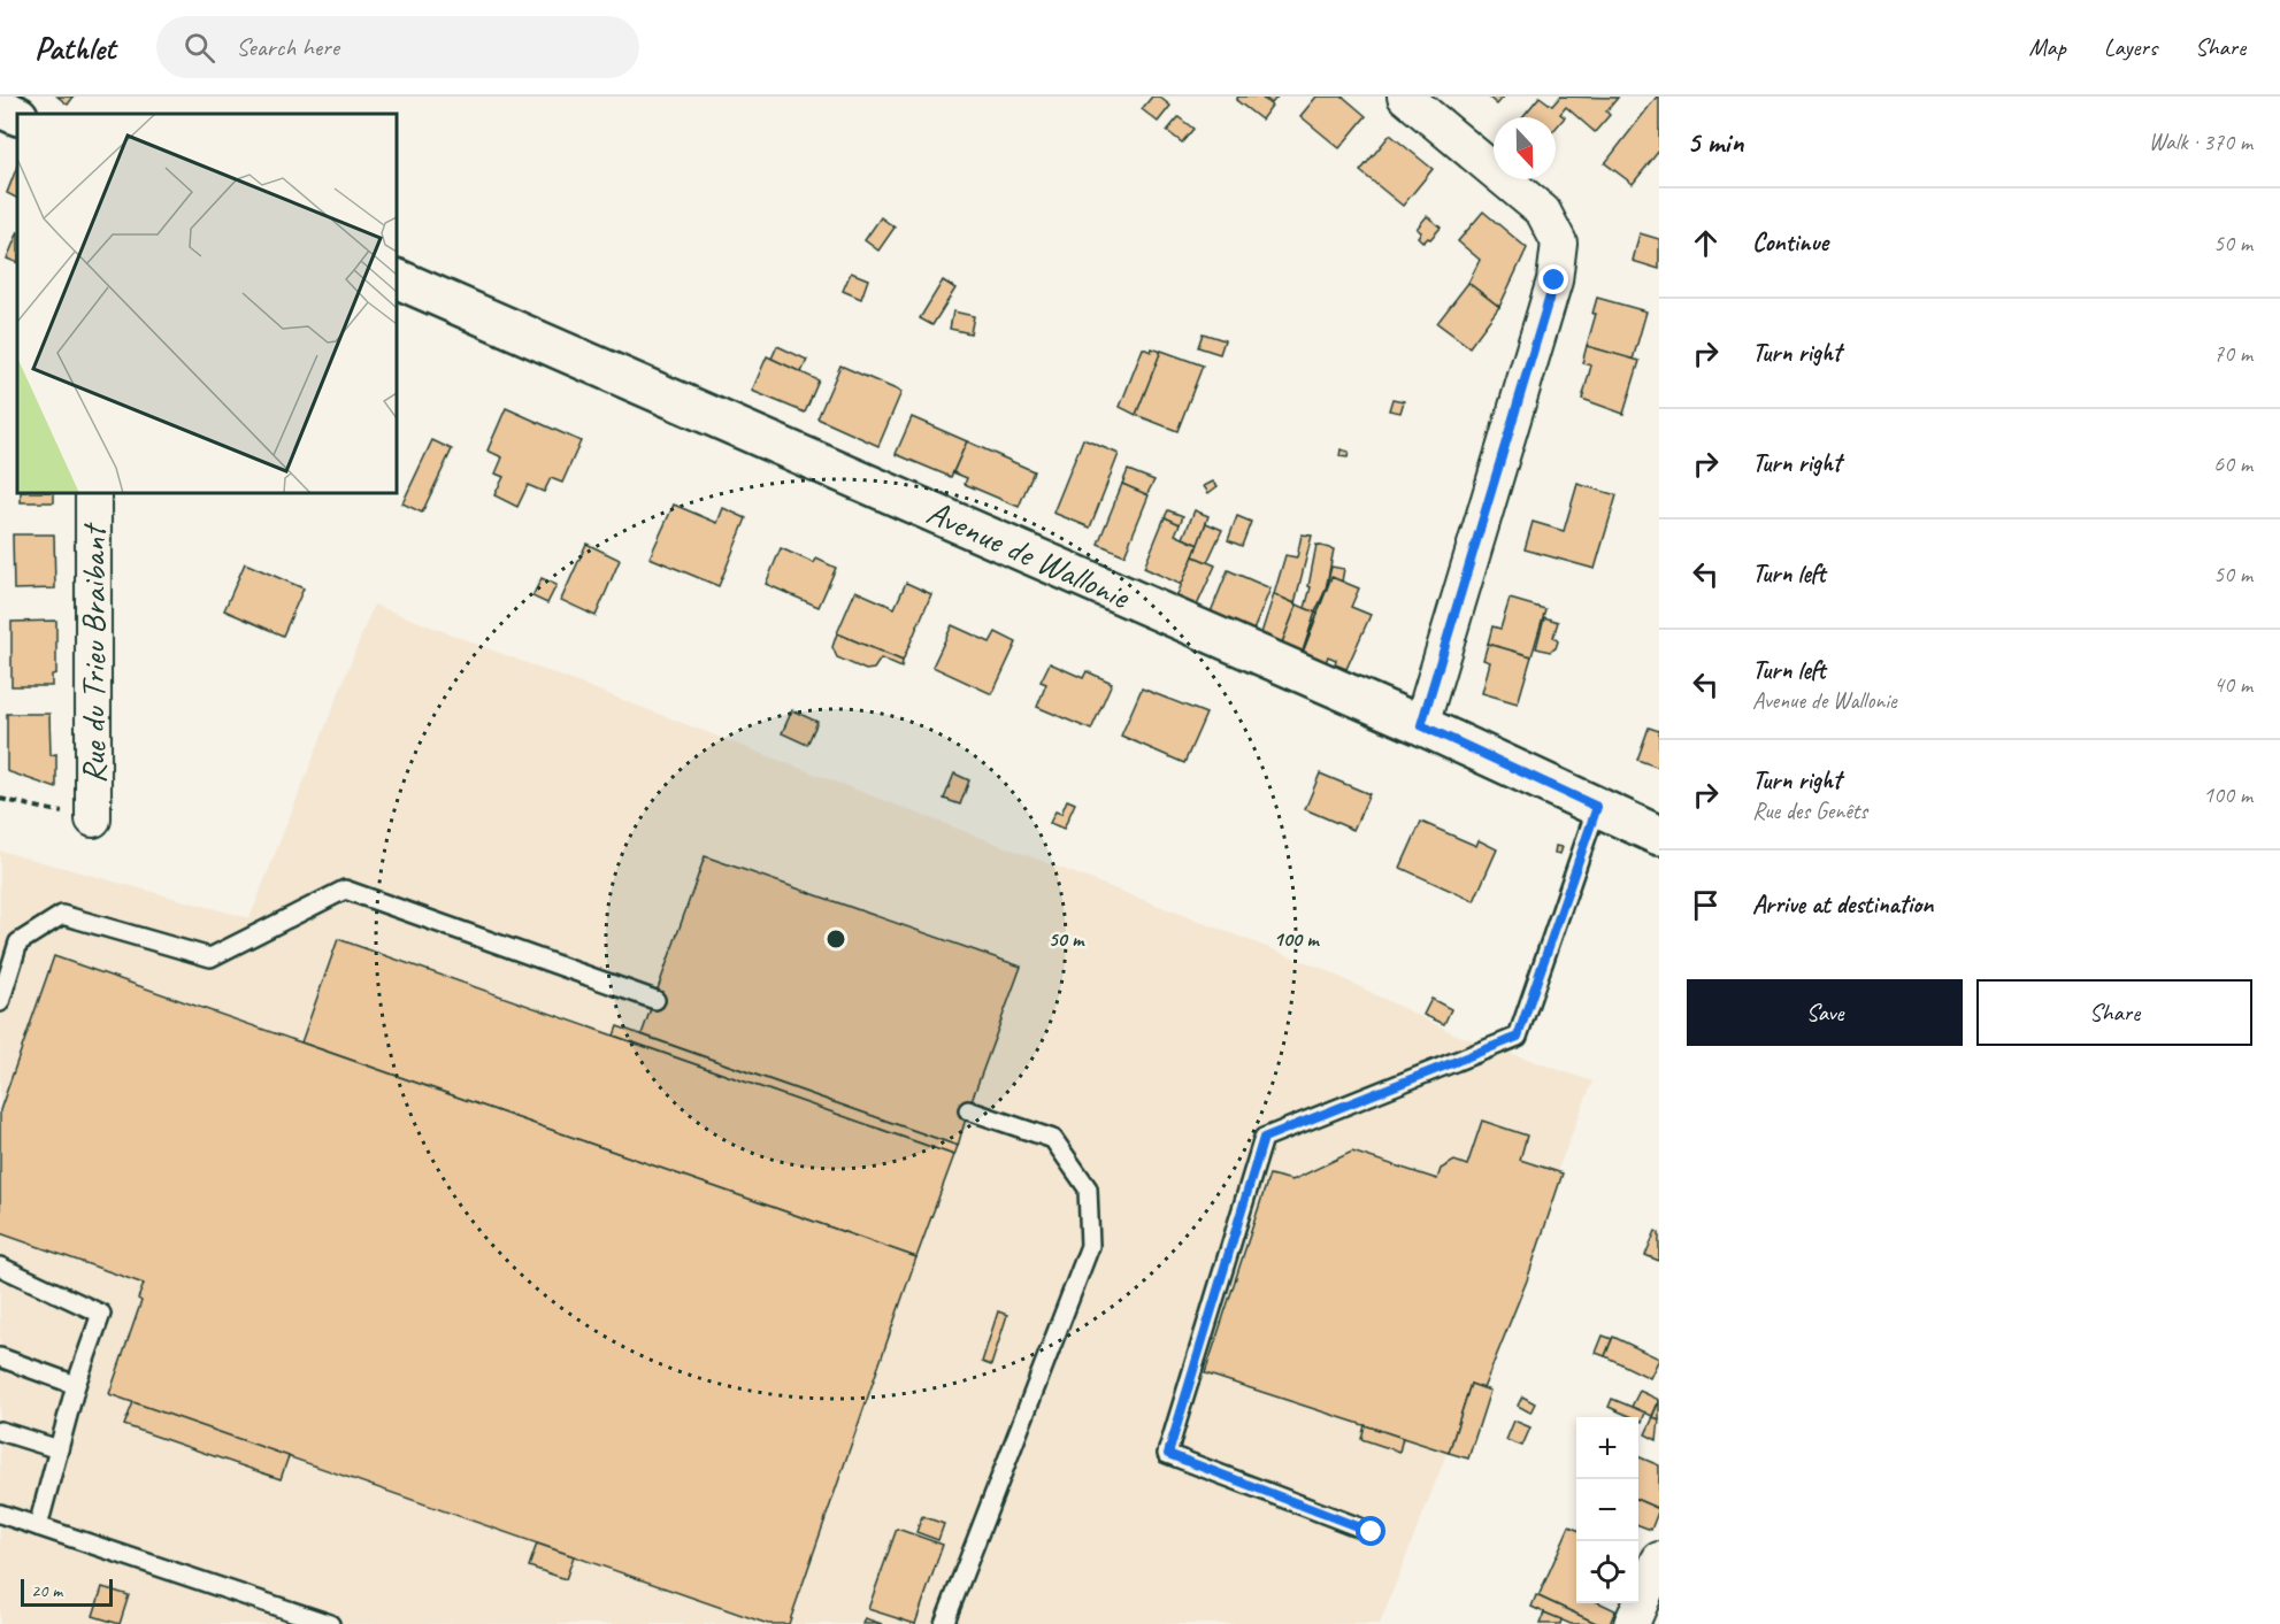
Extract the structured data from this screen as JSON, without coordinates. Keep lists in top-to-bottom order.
{
  "streets": {
    "street": ["Avenue de Wallonie", "Rue du Trieu Braibant"]
  },
  "scale_bar": "20 m",
  "north": "bottom",
  "page": {
    "header": "Pathlet",
    "search": "Search here",
    "nav": ["Map", "Layers", "Share"],
    "heading": ["5 min", "Walk · 370 m"],
    "list": [
      ["Continue", "50 m"],
      ["Turn right", "70 m"],
      ["Turn right", "60 m"],
      ["Turn left", "50 m"],
      ["Turn left", "Avenue de Wallonie", "40 m"],
      ["Turn right", "Rue des Genêts", "100 m"],
      "Arrive at destination"
    ],
    "buttons": ["Save", "Share"],
    "map_buttons": ["+", "−"],
    "scale": "20 m"
  },
  "rings": ["50 m", "100 m"]
}
